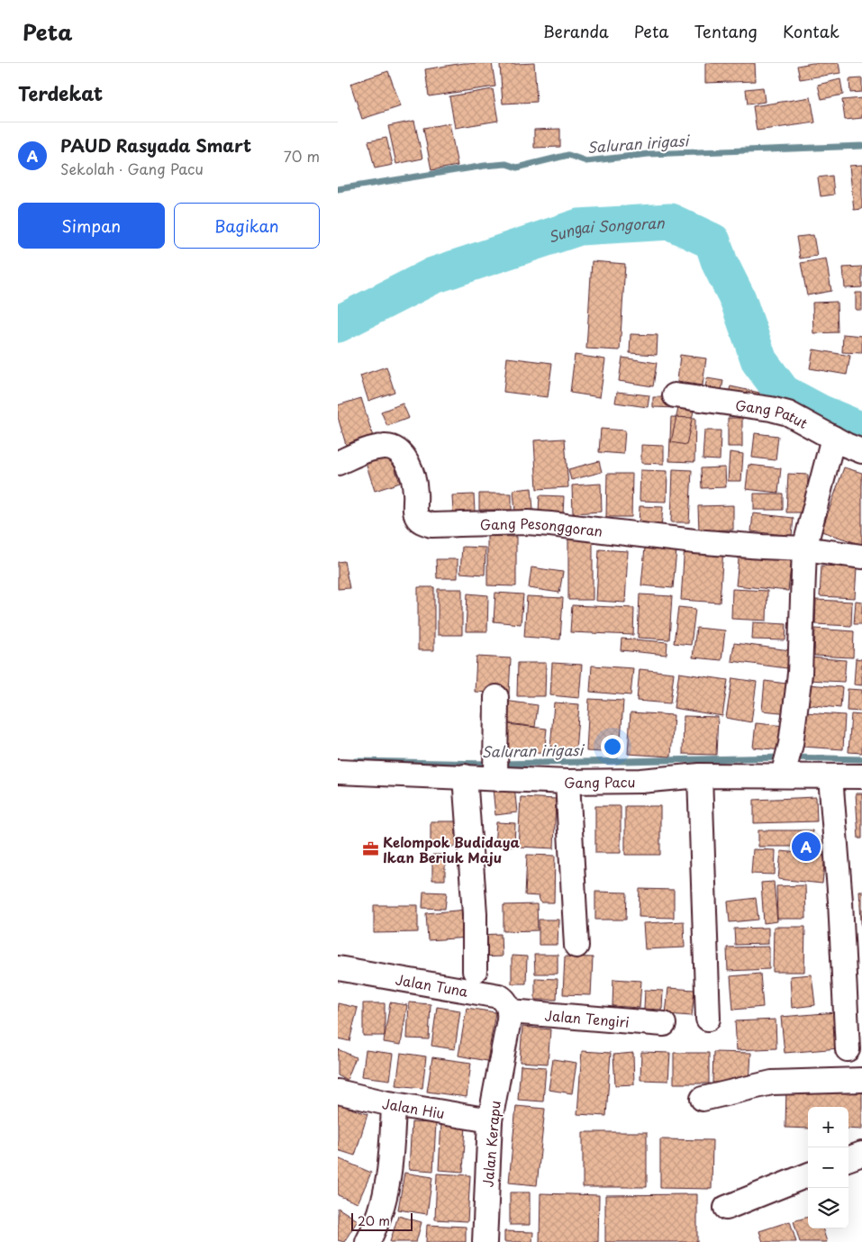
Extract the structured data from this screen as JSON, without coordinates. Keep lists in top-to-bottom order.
{
  "streets": {
    "street": [
      "Gang Patut",
      "Gang Pesonggoran",
      "Gang Pacu",
      "Jalan Tuna",
      "Jalan Tengiri",
      "Jalan Hiu",
      "Jalan Kerapu"
    ]
  },
  "crossings": [
    ["Jalan Tuna", "Jalan Tengiri"],
    ["Jalan Tuna", "Jalan Kerapu"],
    ["Jalan Tengiri", "Jalan Kerapu"],
    ["Jalan Hiu", "Jalan Kerapu"]
  ],
  "water": ["Saluran irigasi", "Sungai Songoran"],
  "places": {
    "office": ["Kelompok Budidaya Ikan Beriuk Maju"]
  },
  "scale_bar": "20 m",
  "page": {
    "header": "Peta",
    "nav": [
      "Beranda",
      "Peta",
      "Tentang",
      "Kontak"
    ],
    "heading": "Terdekat",
    "list": [
      {
        "mark": "A",
        "name": "PAUD Rasyada Smart",
        "note": "Sekolah · Gang Pacu",
        "value": "70 m"
      }
    ],
    "buttons": ["Simpan", "Bagikan"],
    "pins": "A",
    "map_buttons": ["+", "−"],
    "scale": "20 m"
  }
}
